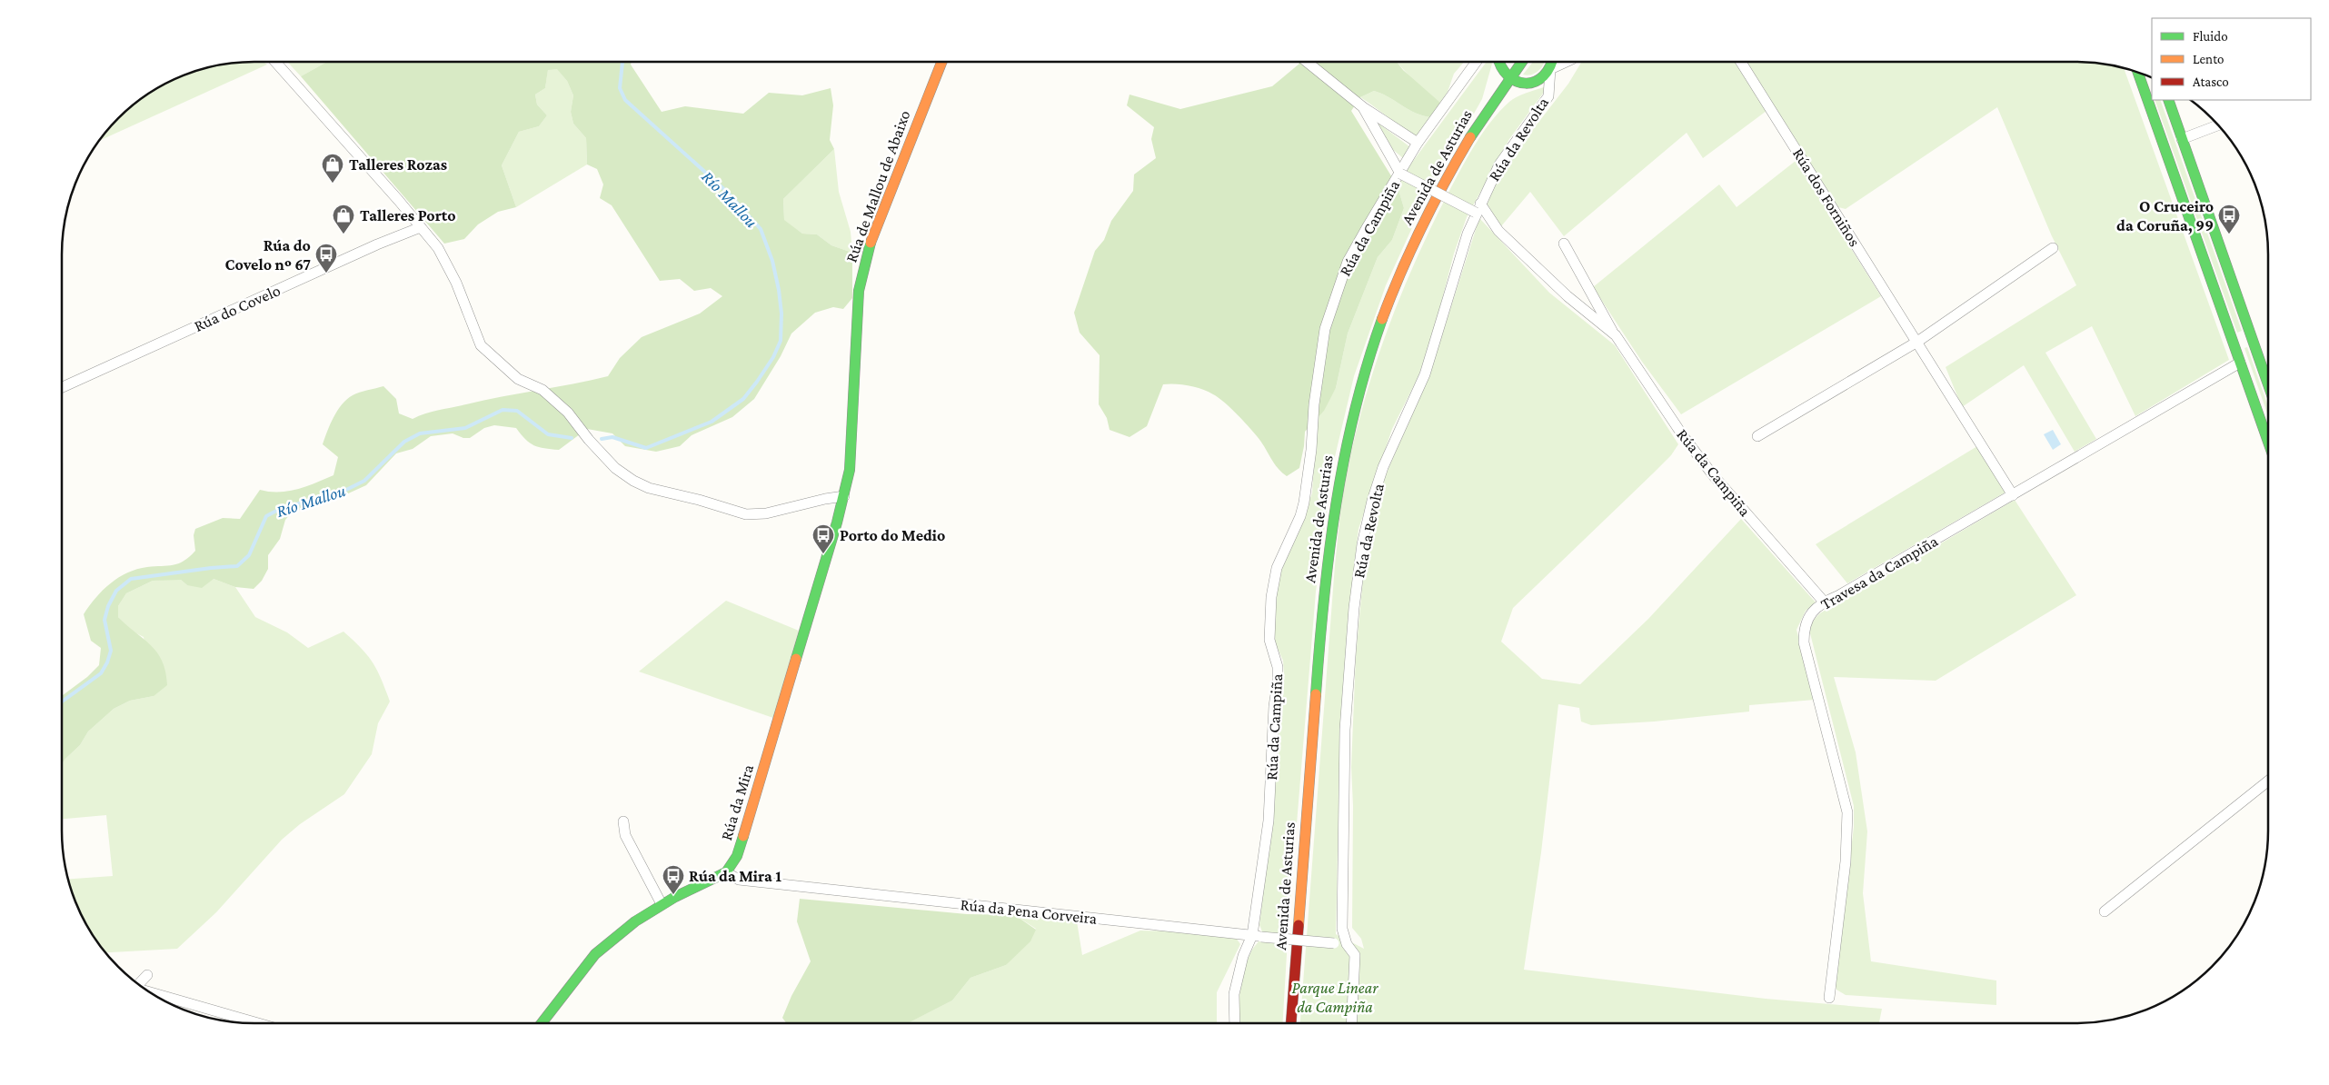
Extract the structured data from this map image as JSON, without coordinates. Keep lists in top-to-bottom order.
{
  "streets": {
    "main road": ["Avenida de Asturias", "Rúa de Mallou de Abaixo", "Rúa da Mira"],
    "street": [
      "Rúa da Revolta",
      "Rúa dos Forniños",
      "Rúa da Campiña",
      "Rúa do Covelo",
      "Travesa da Campiña",
      "Rúa da Pena Corveira"
    ]
  },
  "crossings": [
    ["Rúa da Revolta", "Rúa da Campiña"],
    ["Rúa da Revolta", "Rúa da Pena Corveira"],
    ["Rúa de Mallou de Abaixo", "Rúa da Mira"],
    ["Rúa dos Forniños", "Travesa da Campiña"],
    ["Rúa da Campiña", "Travesa da Campiña"],
    ["Rúa da Campiña", "Rúa da Pena Corveira"],
    ["Rúa da Mira", "Rúa da Pena Corveira"]
  ],
  "water": ["Río Mallou"],
  "parks": ["Parque Linear da Campiña"],
  "places": {
    "shop": ["Talleres Rozas", "Talleres Porto"],
    "bus stop": [
      "O Cruceiro da Coruña, 99",
      "Rúa do Covelo nº 67",
      "Porto do Medio",
      "Rúa da Mira 1"
    ]
  },
  "legend": ["Fluido", "Lento", "Atasco"]
}
